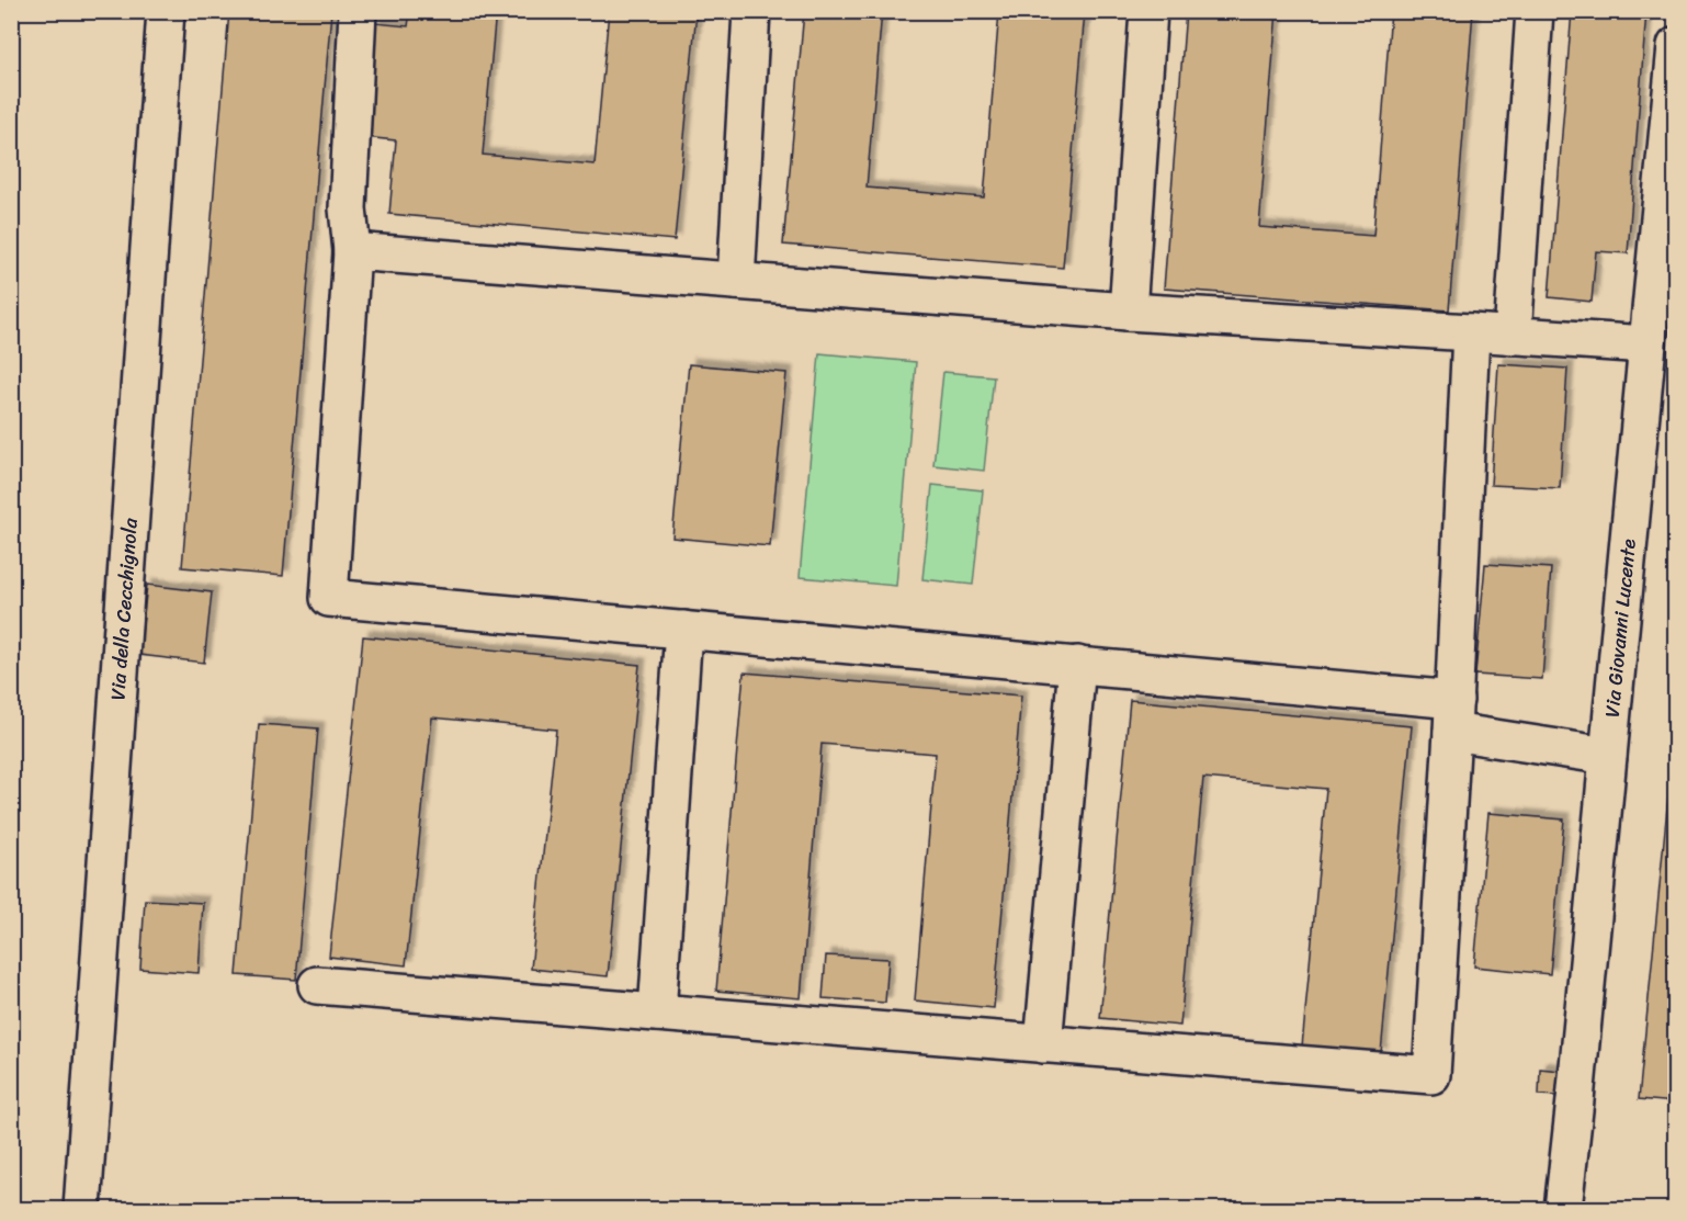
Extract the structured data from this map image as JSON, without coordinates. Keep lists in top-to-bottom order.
{
  "streets": {
    "street": ["Via della Cecchignola", "Via Giovanni Lucente"]
  }
}
